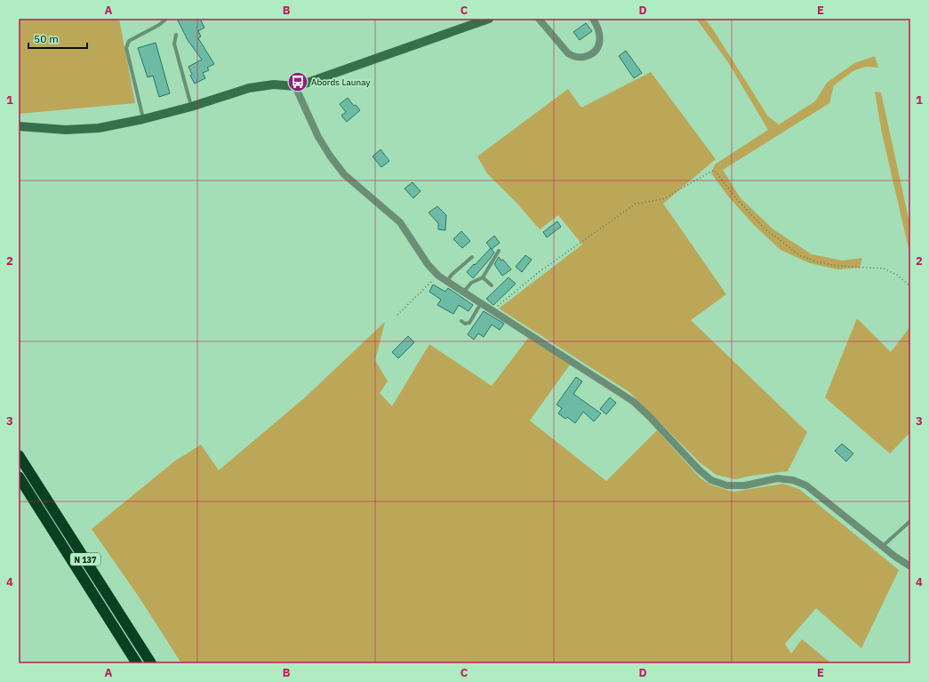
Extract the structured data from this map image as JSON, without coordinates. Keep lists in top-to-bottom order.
{
  "streets": {
    "highway": ["N 137"]
  },
  "places": {
    "bus stop": ["Abords Launay"]
  },
  "scale_bar": "50 m",
  "grid": {
    "columns": [
      "A",
      "B",
      "C",
      "D",
      "E"
    ],
    "rows": [
      "1",
      "2",
      "3",
      "4"
    ]
  }
}
